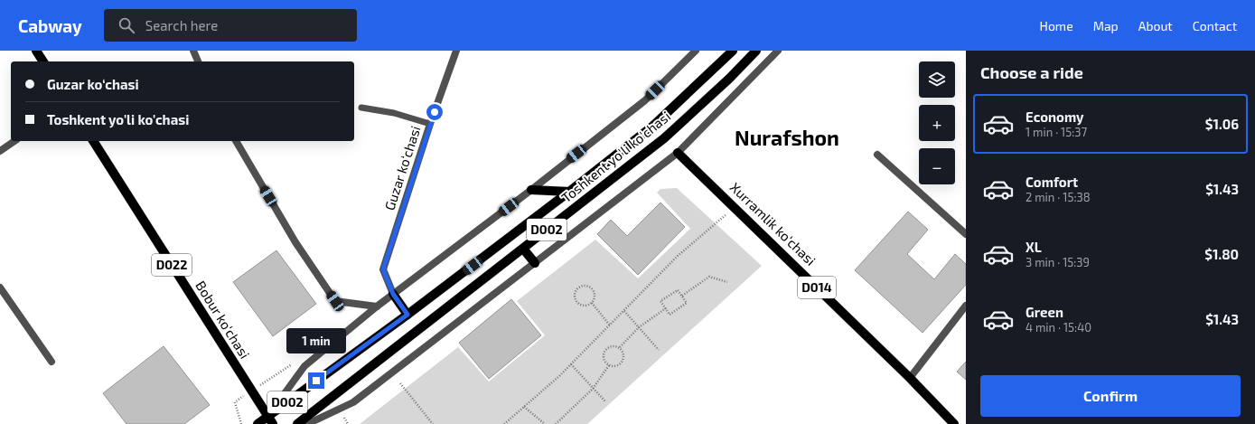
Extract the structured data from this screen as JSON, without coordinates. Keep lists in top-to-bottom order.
{
  "streets": {
    "main road": [
      "Toshkent yo'li ko'chasi",
      "Xurramlik ko‘chasi",
      "D002",
      "D022",
      "D014",
      "Bobur ko‘chasi"
    ],
    "street": ["Guzar ko‘chasi"]
  },
  "crossings": [
    ["Toshkent yo'li ko'chasi", "Bobur ko‘chasi"]
  ],
  "districts": ["Nurafshon"],
  "page": {
    "header": "Cabway",
    "search": "Search here",
    "nav": [
      "Home",
      "Map",
      "About",
      "Contact"
    ],
    "heading": "Choose a ride",
    "map_buttons": ["+", "−"],
    "banner": ["Guzar ko‘chasi", "Toshkent yo'li ko'chasi"],
    "list": [
      {
        "name": "Economy",
        "note": "1 min · 15:37",
        "value": "$1.06"
      },
      {
        "name": "Comfort",
        "note": "2 min · 15:38",
        "value": "$1.43"
      },
      {
        "name": "XL",
        "note": "3 min · 15:39",
        "value": "$1.80"
      },
      {
        "name": "Green",
        "note": "4 min · 15:40",
        "value": "$1.43"
      }
    ],
    "bubble": "1 min",
    "buttons": "Confirm"
  }
}
